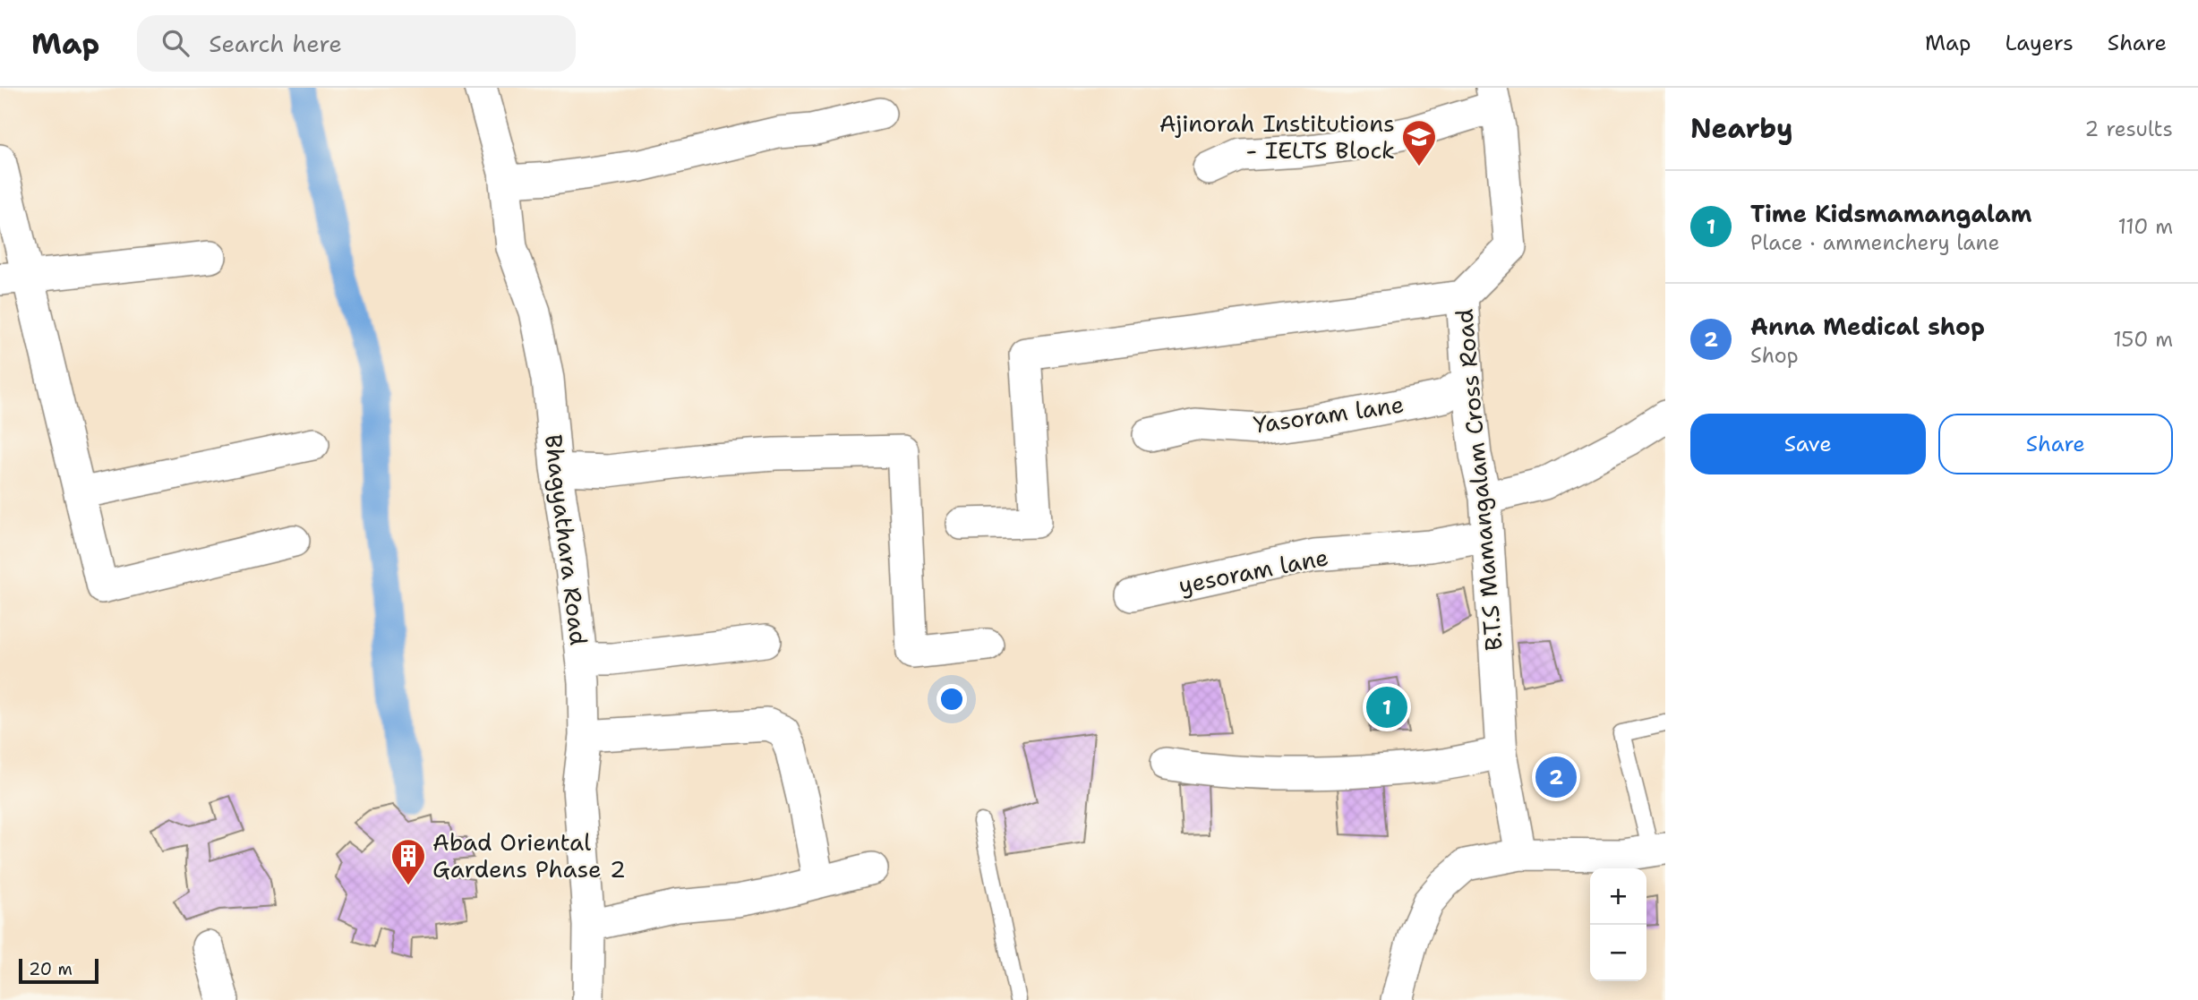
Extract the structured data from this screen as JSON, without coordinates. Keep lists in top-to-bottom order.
{
  "streets": {
    "street": [
      "Yasoram lane",
      "B.T.S Mamangalam Cross Road",
      "Bhagyathara Road",
      "yesoram lane"
    ]
  },
  "crossings": [
    ["Yasoram lane", "B.T.S Mamangalam Cross Road"],
    ["B.T.S Mamangalam Cross Road", "yesoram lane"]
  ],
  "places": {
    "school or university": ["Ajinorah Institutions - IELTS Block"],
    "building": ["Abad Oriental Gardens Phase 2"]
  },
  "scale_bar": "20 m",
  "page": {
    "header": "Map",
    "search": "Search here",
    "nav": ["Map", "Layers", "Share"],
    "heading": ["Nearby", "2 results"],
    "list": [
      {
        "mark": "1",
        "name": "Time Kidsmamangalam",
        "note": "Place · ammenchery lane",
        "value": "110 m"
      },
      {
        "mark": "2",
        "name": "Anna Medical shop",
        "note": "Shop",
        "value": "150 m"
      }
    ],
    "buttons": ["Save", "Share"],
    "pins": ["1", "2"],
    "map_buttons": ["+", "−"],
    "scale": "20 m"
  }
}
